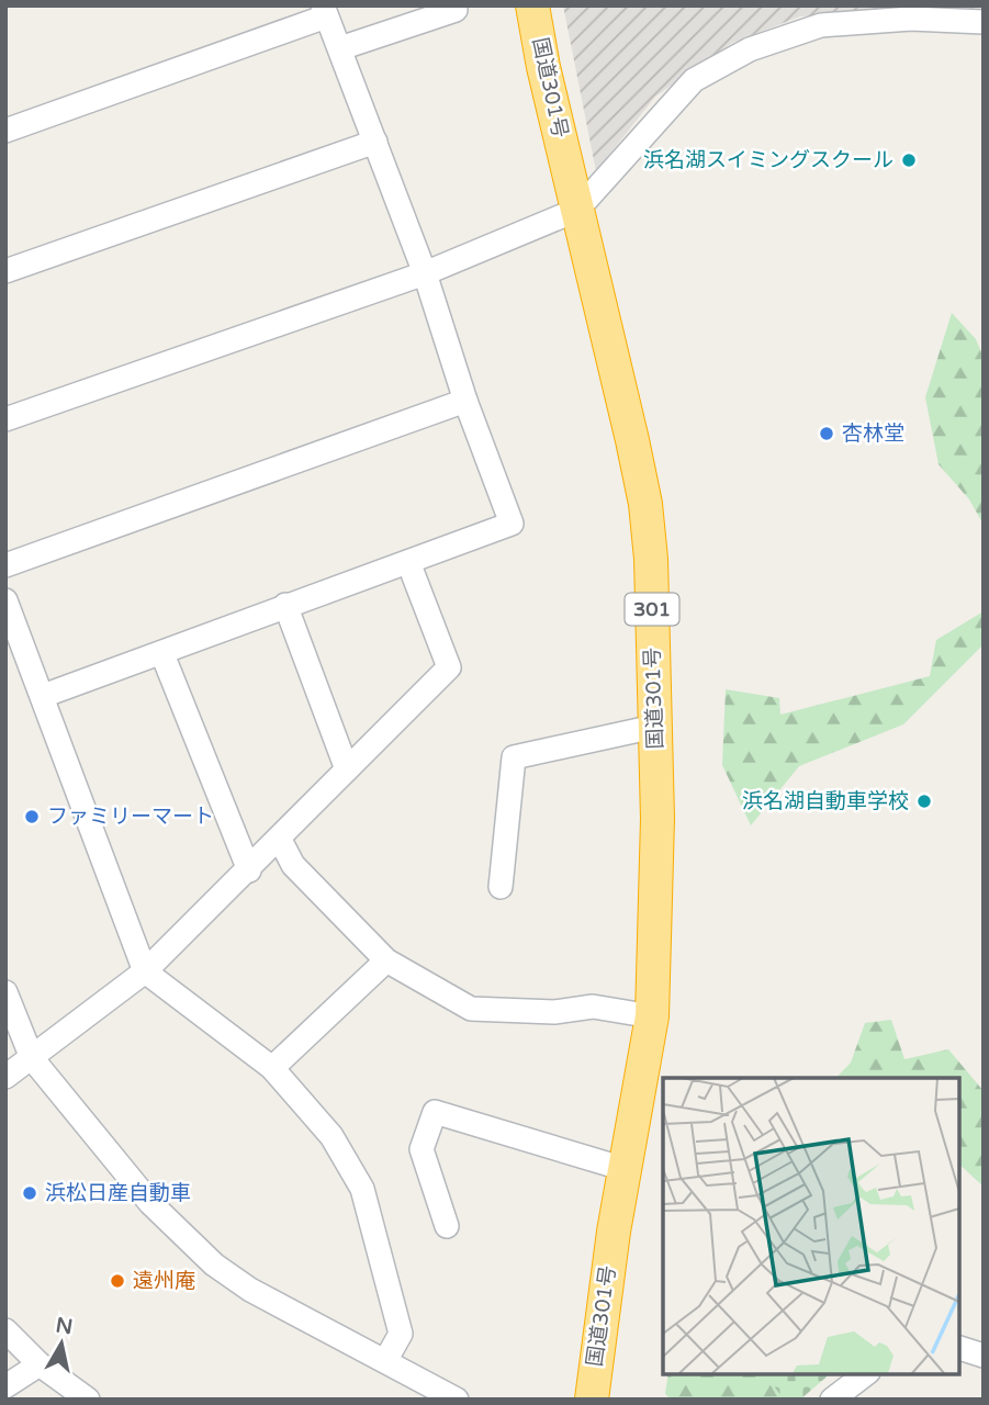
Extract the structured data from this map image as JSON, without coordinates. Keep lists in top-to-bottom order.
{
  "streets": {
    "highway": ["国道301号", "301"]
  },
  "places": [
    "浜名湖スイミングスクール",
    "杏林堂",
    "浜名湖自動車学校",
    "ファミリーマート",
    "浜松日産自動車",
    "遠州庵"
  ],
  "north": "top"
}
